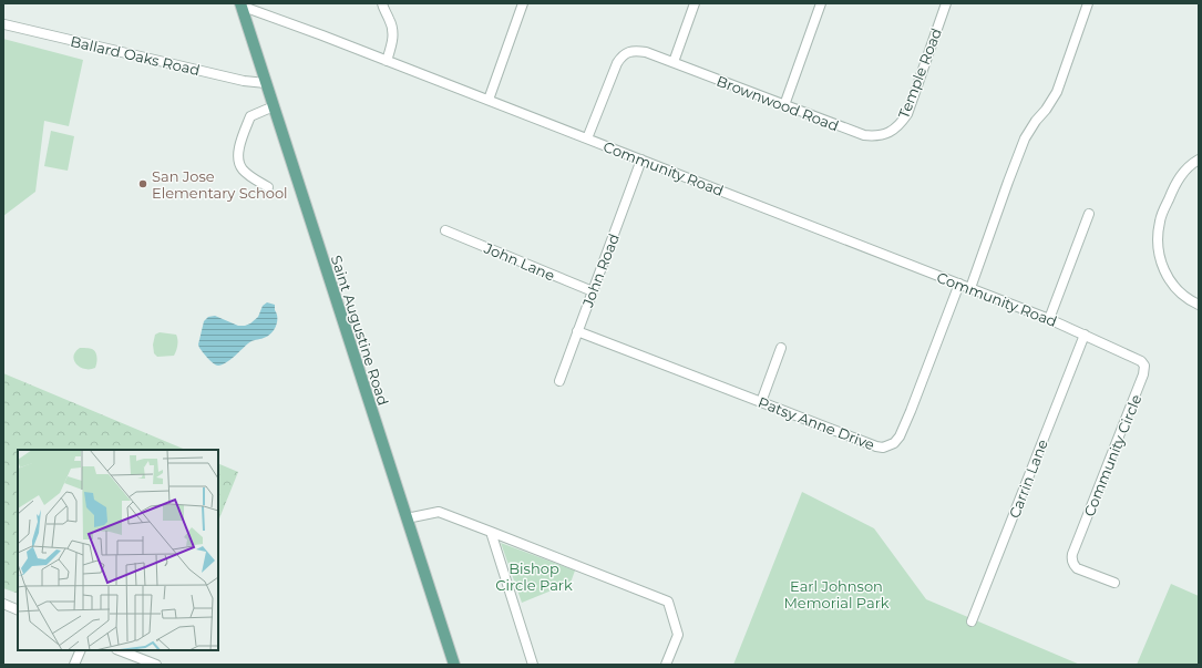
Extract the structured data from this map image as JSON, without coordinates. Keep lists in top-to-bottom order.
{
  "streets": {
    "main road": ["Saint Augustine Road"],
    "street": [
      "Ballard Oaks Road",
      "Temple Road",
      "Brownwood Road",
      "Community Road",
      "John Lane",
      "John Road",
      "Patsy Anne Drive",
      "Community Circle",
      "Carrin Lane"
    ]
  },
  "crossings": [
    ["Ballard Oaks Road", "Saint Augustine Road"],
    ["Temple Road", "Brownwood Road"],
    ["Brownwood Road", "Community Road"],
    ["Community Road", "John Road"],
    ["Community Road", "Saint Augustine Road"],
    ["Community Road", "Patsy Anne Drive"],
    ["Community Road", "Community Circle"],
    ["Community Road", "Carrin Lane"],
    ["John Lane", "John Road"],
    ["John Road", "Patsy Anne Drive"],
    ["Community Circle", "Carrin Lane"]
  ],
  "parks": ["Bishop Circle Park", "Earl Johnson Memorial Park"],
  "places": ["San Jose Elementary School"]
}
